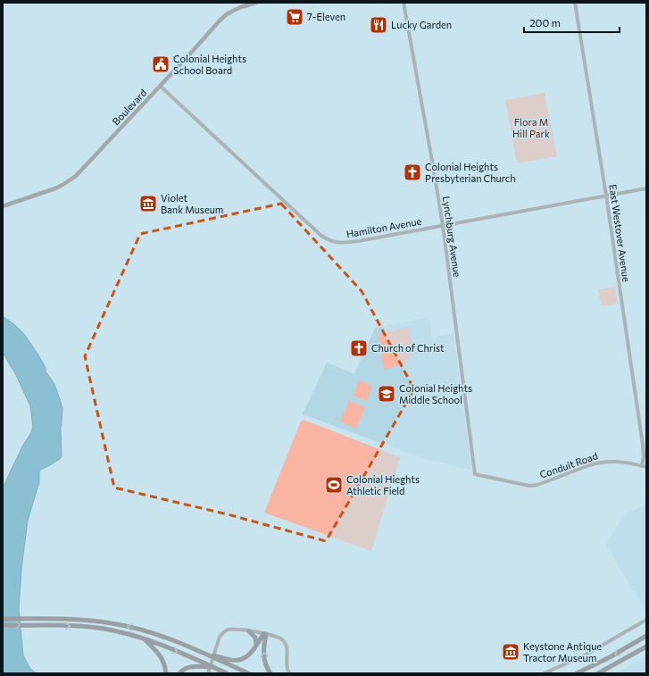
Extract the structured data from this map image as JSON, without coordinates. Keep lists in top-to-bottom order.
{
  "streets": {
    "main road": ["Boulevard"],
    "street": [
      "Hamilton Avenue",
      "East Westover Avenue",
      "Lynchburg Avenue",
      "Conduit Road"
    ]
  },
  "crossings": [
    ["Boulevard", "Hamilton Avenue"],
    ["Hamilton Avenue", "East Westover Avenue"],
    ["Hamilton Avenue", "Lynchburg Avenue"],
    ["East Westover Avenue", "Conduit Road"],
    ["Lynchburg Avenue", "Conduit Road"]
  ],
  "parks": ["Flora M Hill Park"],
  "places": {
    "supermarket": ["7-Eleven"],
    "restaurant": ["Lucky Garden"],
    "public building": ["Colonial Heights School Board"],
    "church": ["Colonial Heights Presbyterian Church", "Church of Christ"],
    "museum": ["Violet Bank Museum", "Keystone Antique Tractor Museum"],
    "school or university": ["Colonial Heights Middle School"],
    "sports": ["Colonial Hieghts Athletic Field"]
  },
  "scale_bar": "200 m"
}
